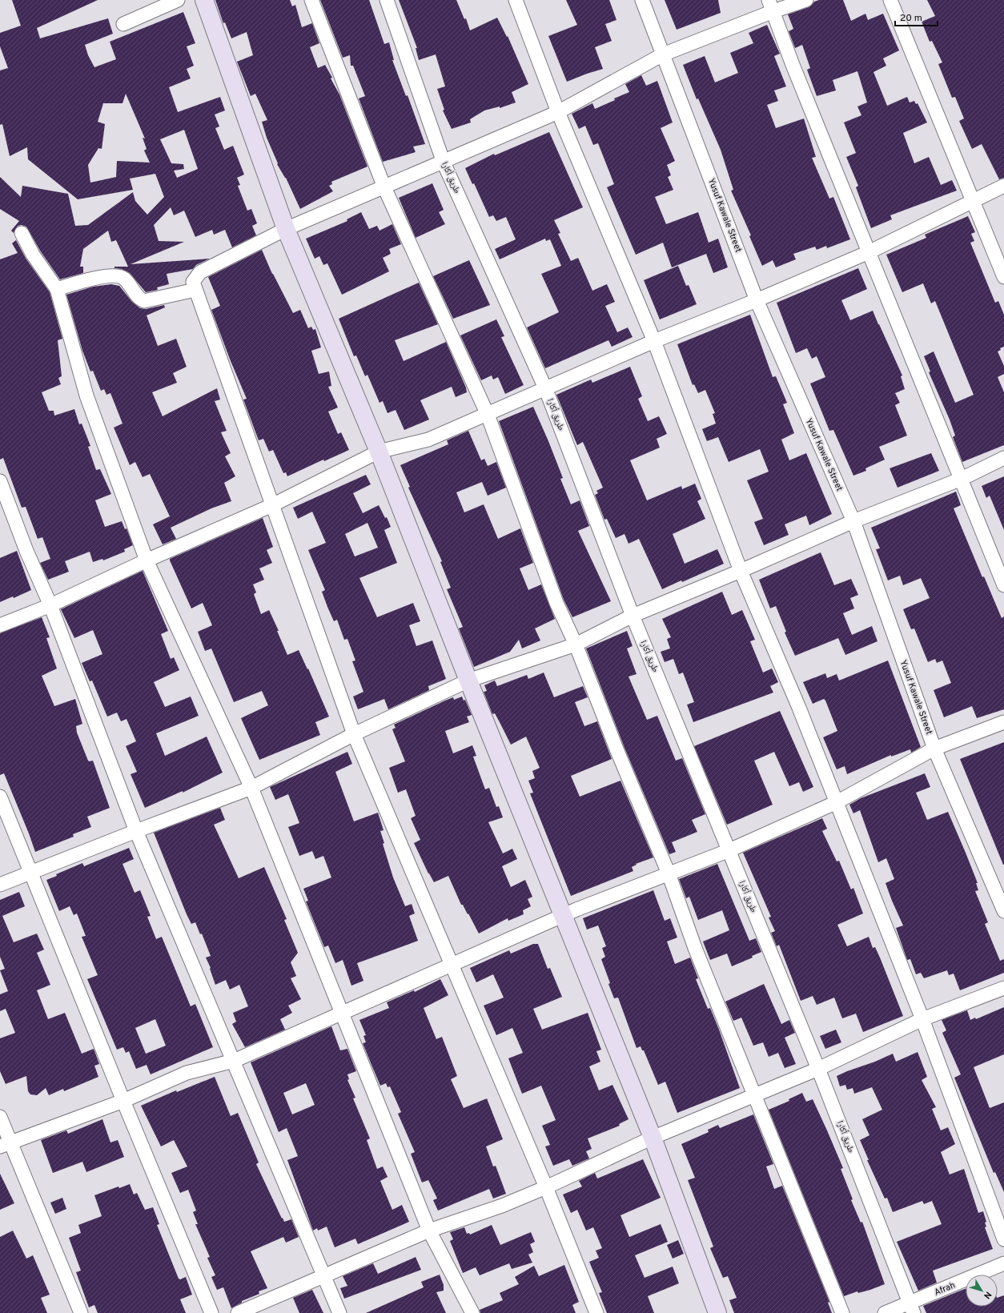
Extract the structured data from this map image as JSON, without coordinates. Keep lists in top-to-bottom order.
{
  "streets": {
    "street": ["طريق أكارا", "Yusuf Kawale Street", "Afrah"]
  },
  "crossings": [
    ["طريق أكارا", "Afrah"]
  ],
  "scale_bar": "20 m",
  "north": "bottom right"
}
